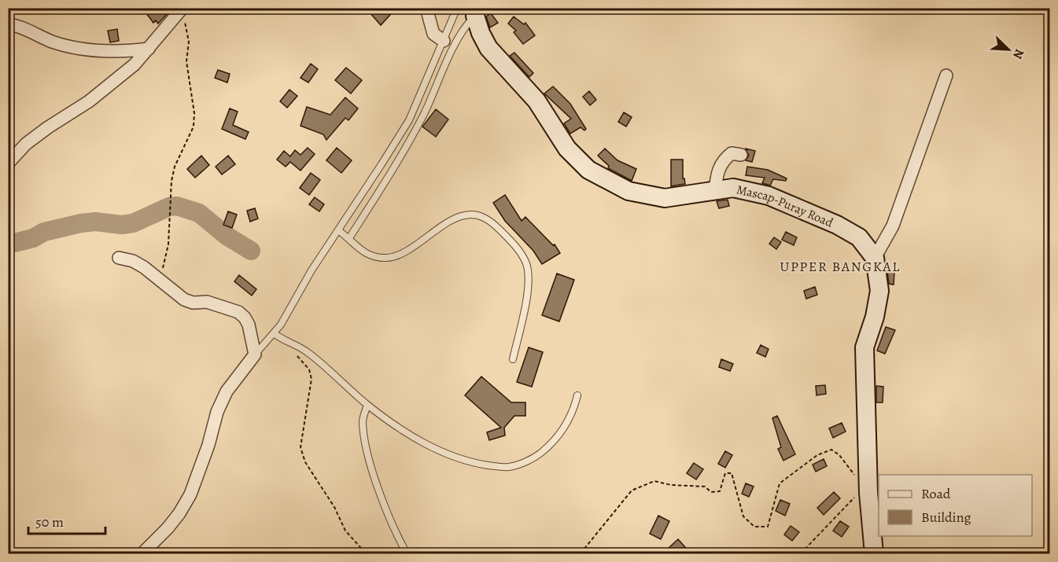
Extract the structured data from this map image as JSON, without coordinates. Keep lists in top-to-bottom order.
{
  "streets": {
    "street": ["Mascap-Puray Road"]
  },
  "districts": ["UPPER BANGKAL"],
  "legend": ["Road", "Building"],
  "scale_bar": "50 m",
  "north": "bottom right"
}
